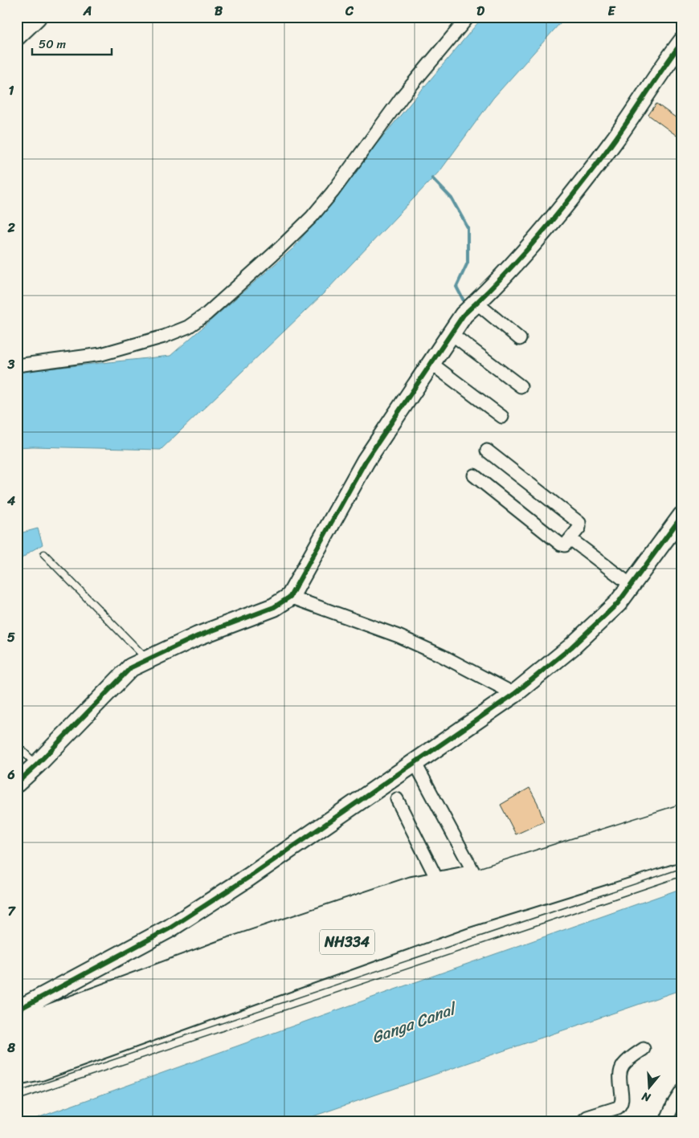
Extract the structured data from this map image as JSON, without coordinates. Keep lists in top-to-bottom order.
{
  "streets": {
    "highway": ["NH334"]
  },
  "water": ["Ganga Canal"],
  "scale_bar": "50 m",
  "north": "bottom",
  "grid": {
    "columns": [
      "A",
      "B",
      "C",
      "D",
      "E"
    ],
    "rows": [
      "1",
      "2",
      "3",
      "4",
      "5",
      "6",
      "7",
      "8"
    ]
  }
}
